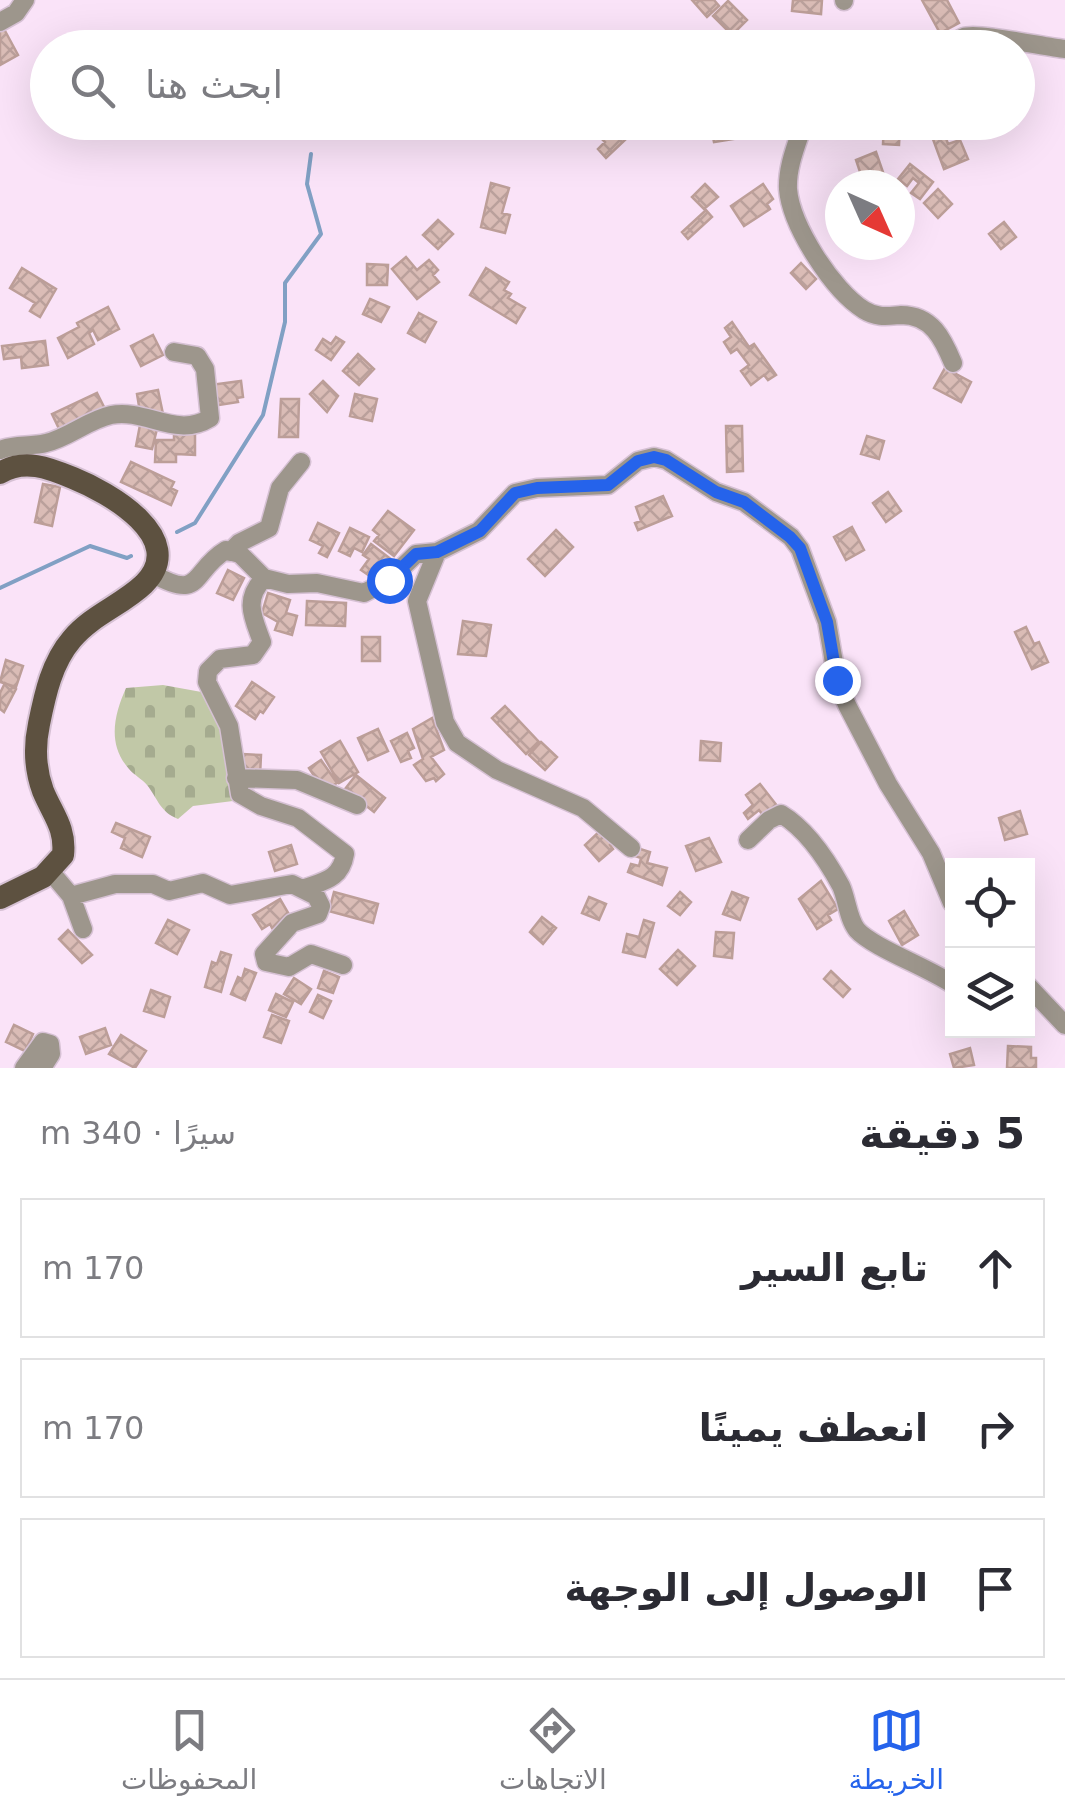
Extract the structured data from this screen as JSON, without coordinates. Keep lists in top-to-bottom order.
{
  "north": "bottom right",
  "page": {
    "search": "ابحث هنا",
    "heading": ["5 دقيقة", "سيرًا · 340 m"],
    "list": [
      ["تابع السير", "170 m"],
      ["انعطف يمينًا", "170 m"],
      "الوصول إلى الوجهة"
    ],
    "nav": ["الخريطة", "الاتجاهات", "المحفوظات"]
  }
}
